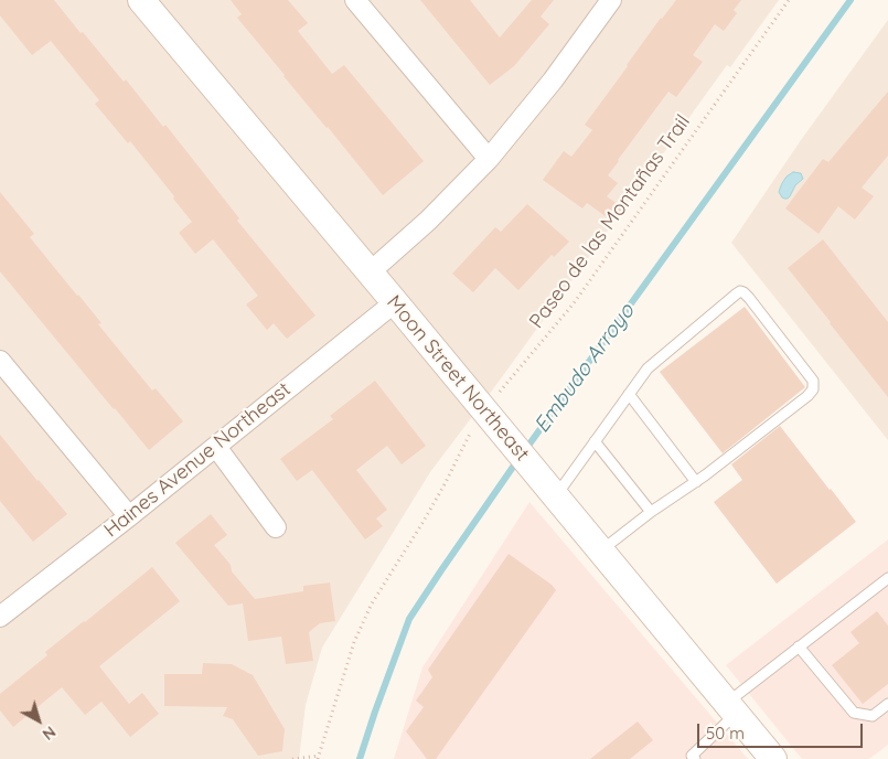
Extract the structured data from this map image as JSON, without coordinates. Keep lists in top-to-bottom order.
{
  "streets": {
    "street": ["Moon Street Northeast", "Haines Avenue Northeast"],
    "path": ["Paseo de las Montañas Trail"]
  },
  "crossings": [
    ["Paseo de las Montañas Trail", "Moon Street Northeast"],
    ["Moon Street Northeast", "Haines Avenue Northeast"]
  ],
  "water": ["Embudo Arroyo"],
  "scale_bar": "50 m",
  "north": "bottom right"
}
